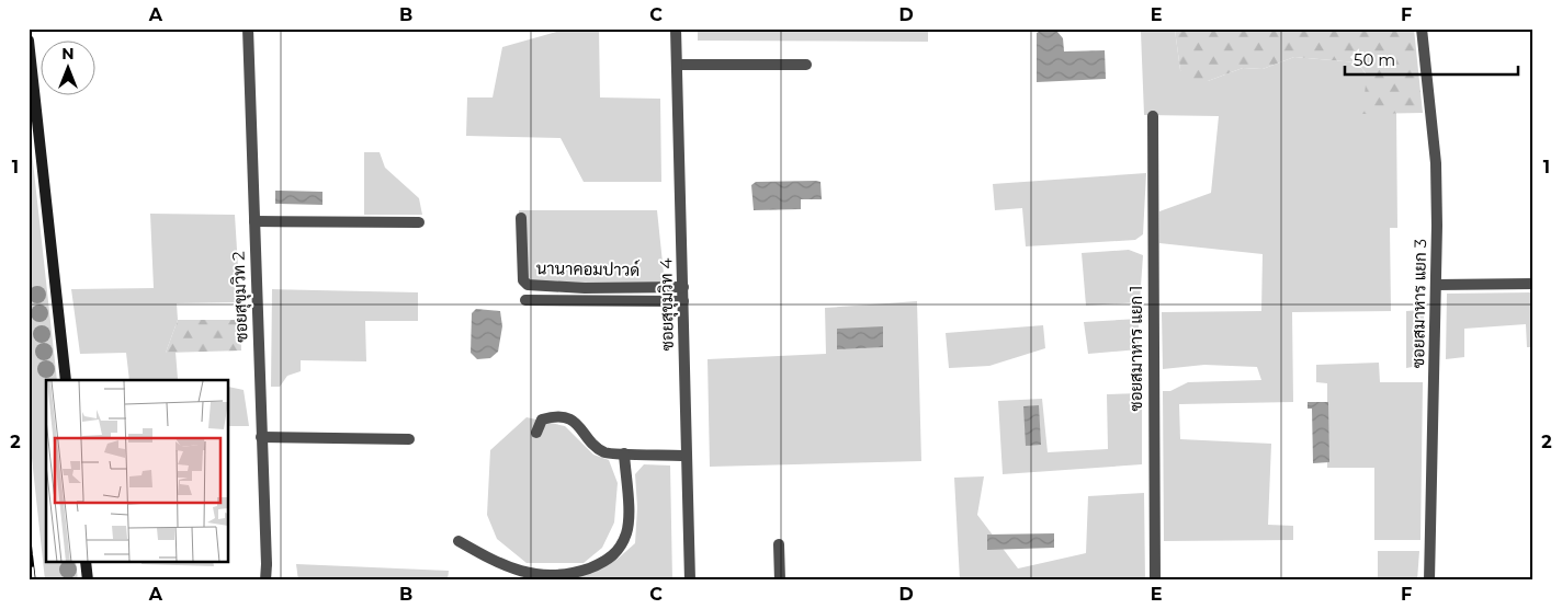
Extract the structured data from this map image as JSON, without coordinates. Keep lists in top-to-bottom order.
{
  "streets": {
    "street": [
      "นานาคอมปาวด์",
      "ซอยสุขุมวิท 2",
      "ซอยสมาหาร แยก 3",
      "ซอยสุขุมวิท 4",
      "ซอยสมาหาร แยก 1"
    ]
  },
  "crossings": [
    ["นานาคอมปาวด์", "ซอยสุขุมวิท 4"]
  ],
  "scale_bar": "50 m",
  "north": "top",
  "grid": {
    "columns": [
      "A",
      "B",
      "C",
      "D",
      "E",
      "F"
    ],
    "rows": ["1", "2"]
  }
}
